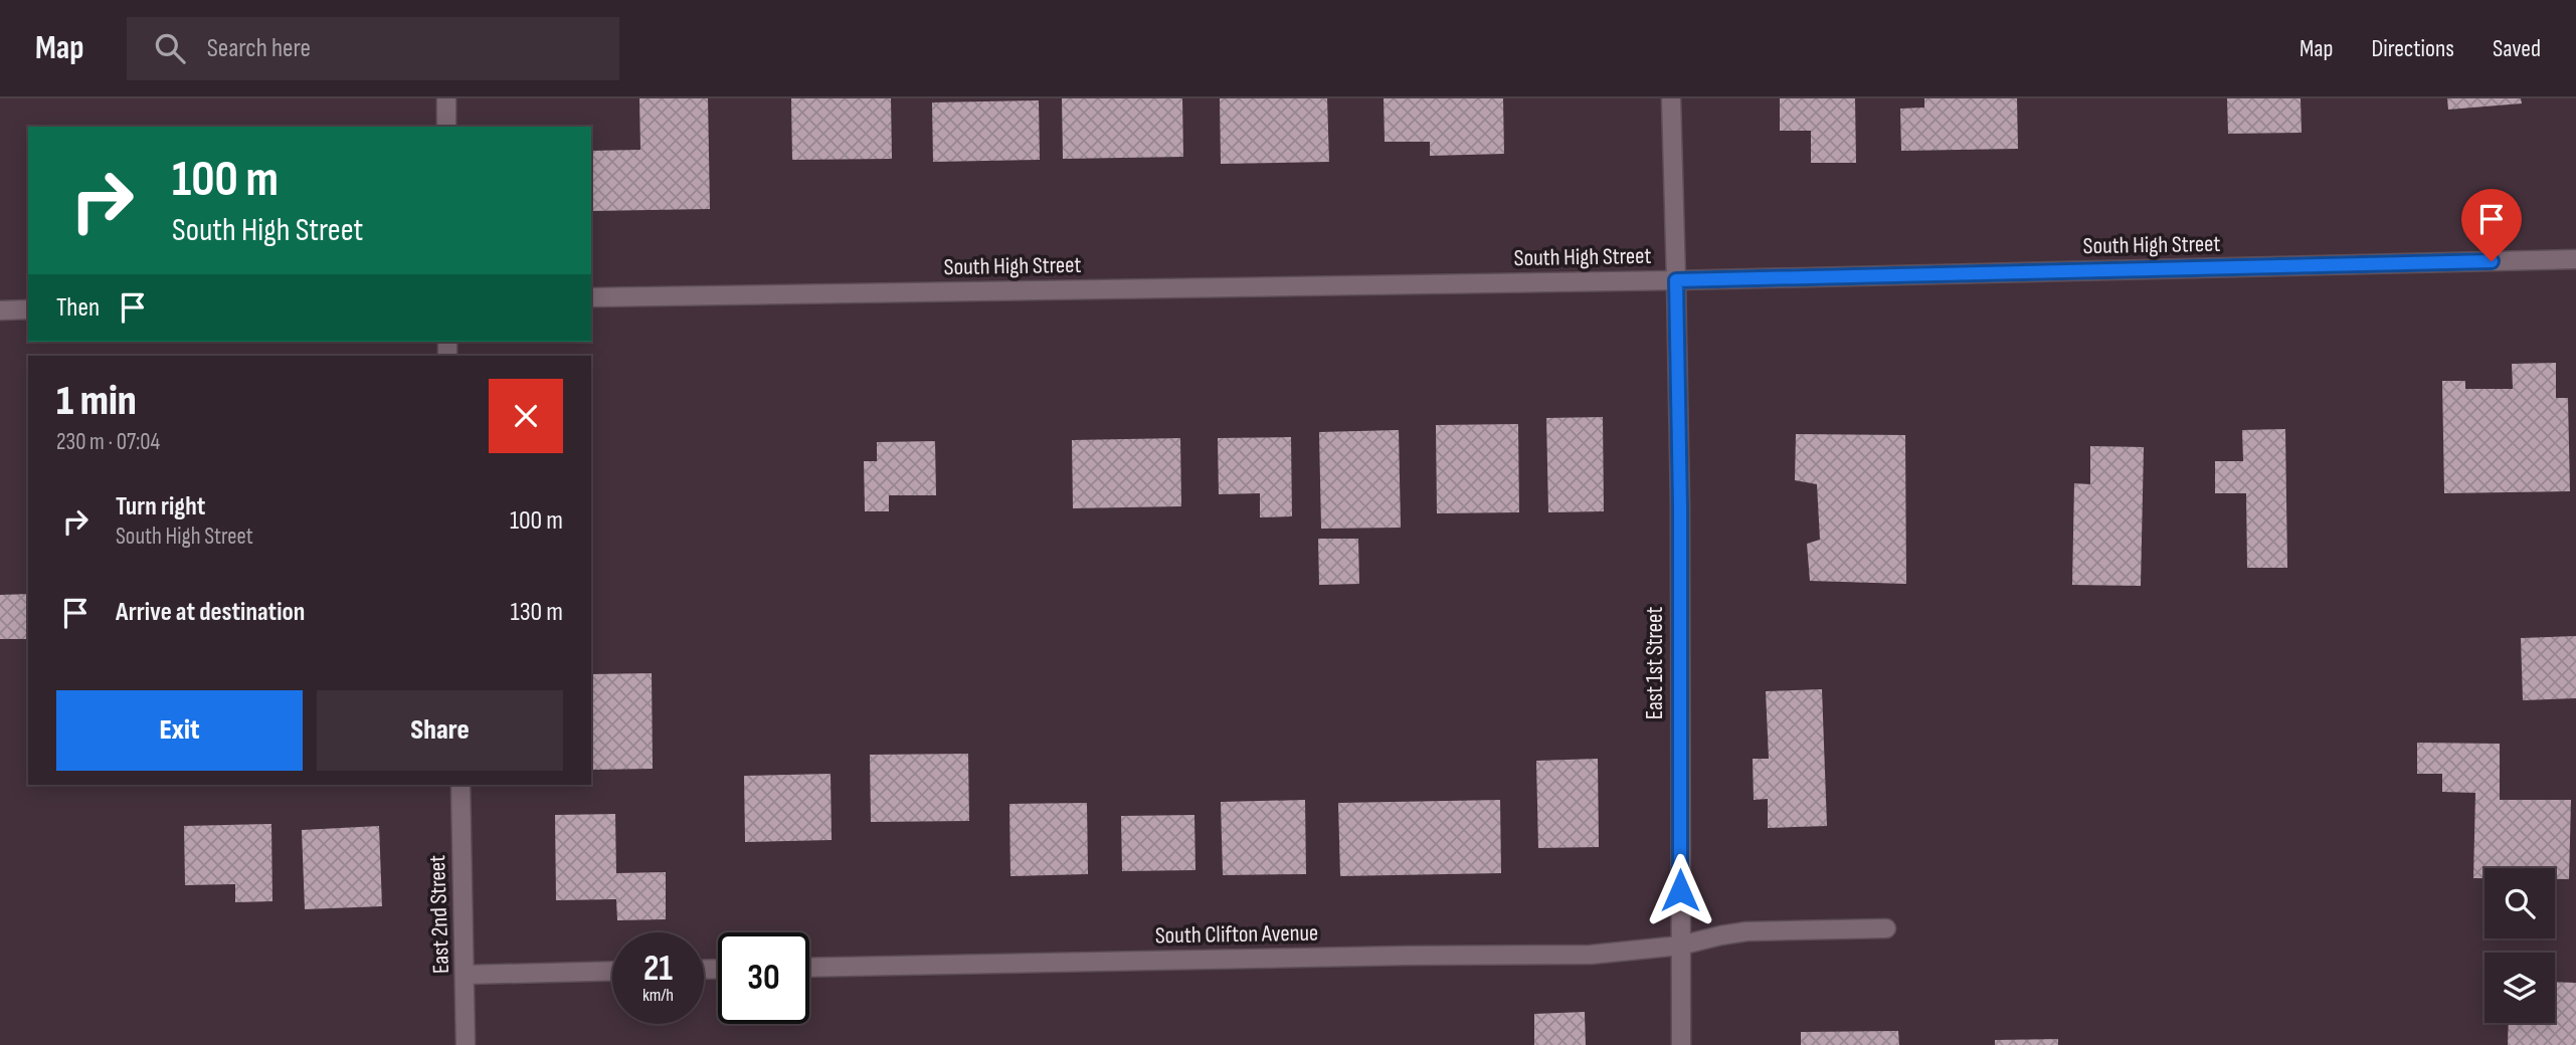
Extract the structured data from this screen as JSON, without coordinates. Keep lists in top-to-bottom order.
{
  "streets": {
    "street": [
      "South High Street",
      "East 1st Street",
      "East 2nd Street",
      "South Clifton Avenue"
    ]
  },
  "crossings": [
    ["South High Street", "East 1st Street"],
    ["East 1st Street", "South Clifton Avenue"]
  ],
  "page": {
    "header": "Map",
    "search": "Search here",
    "nav": ["Map", "Directions", "Saved"],
    "turn": ["100 m", "South High Street"],
    "then": "Then",
    "heading": ["1 min", "230 m · 07:04"],
    "list": [
      {
        "name": "Turn right",
        "note": "South High Street",
        "value": "100 m"
      },
      {
        "name": "Arrive at destination",
        "value": "130 m"
      }
    ],
    "buttons": ["Exit", "Share"],
    "speed": "21 km/h",
    "limit": "30"
  }
}
